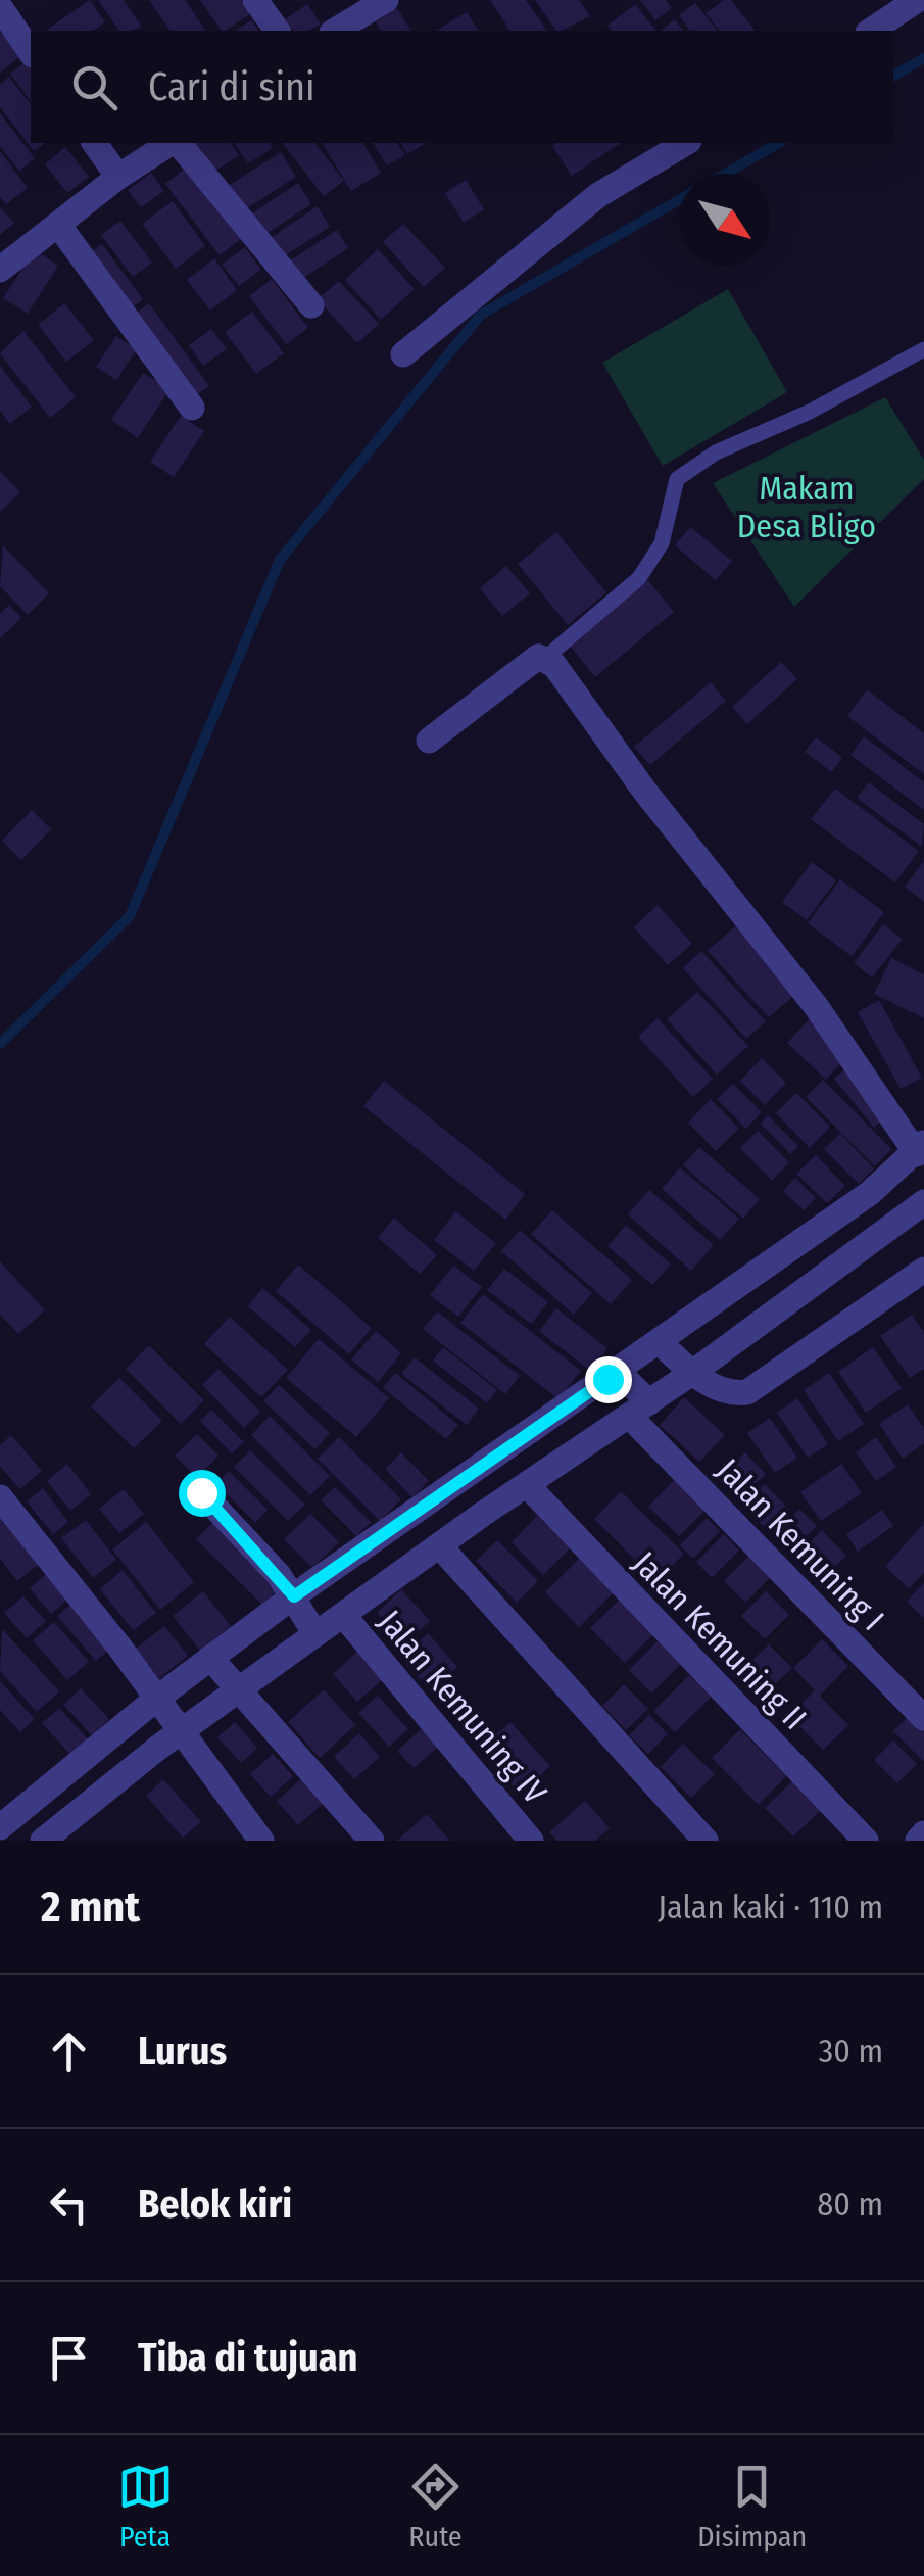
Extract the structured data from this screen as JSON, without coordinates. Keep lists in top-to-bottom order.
{
  "streets": {
    "street": ["Jalan Kemuning I", "Jalan Kemuning II", "Jalan Kemuning IV"]
  },
  "parks": ["Makam Desa Bligo"],
  "north": "bottom right",
  "page": {
    "search": "Cari di sini",
    "heading": ["2 mnt", "Jalan kaki · 110 m"],
    "list": [
      ["Lurus", "30 m"],
      ["Belok kiri", "80 m"],
      "Tiba di tujuan"
    ],
    "nav": ["Peta", "Rute", "Disimpan"]
  }
}
